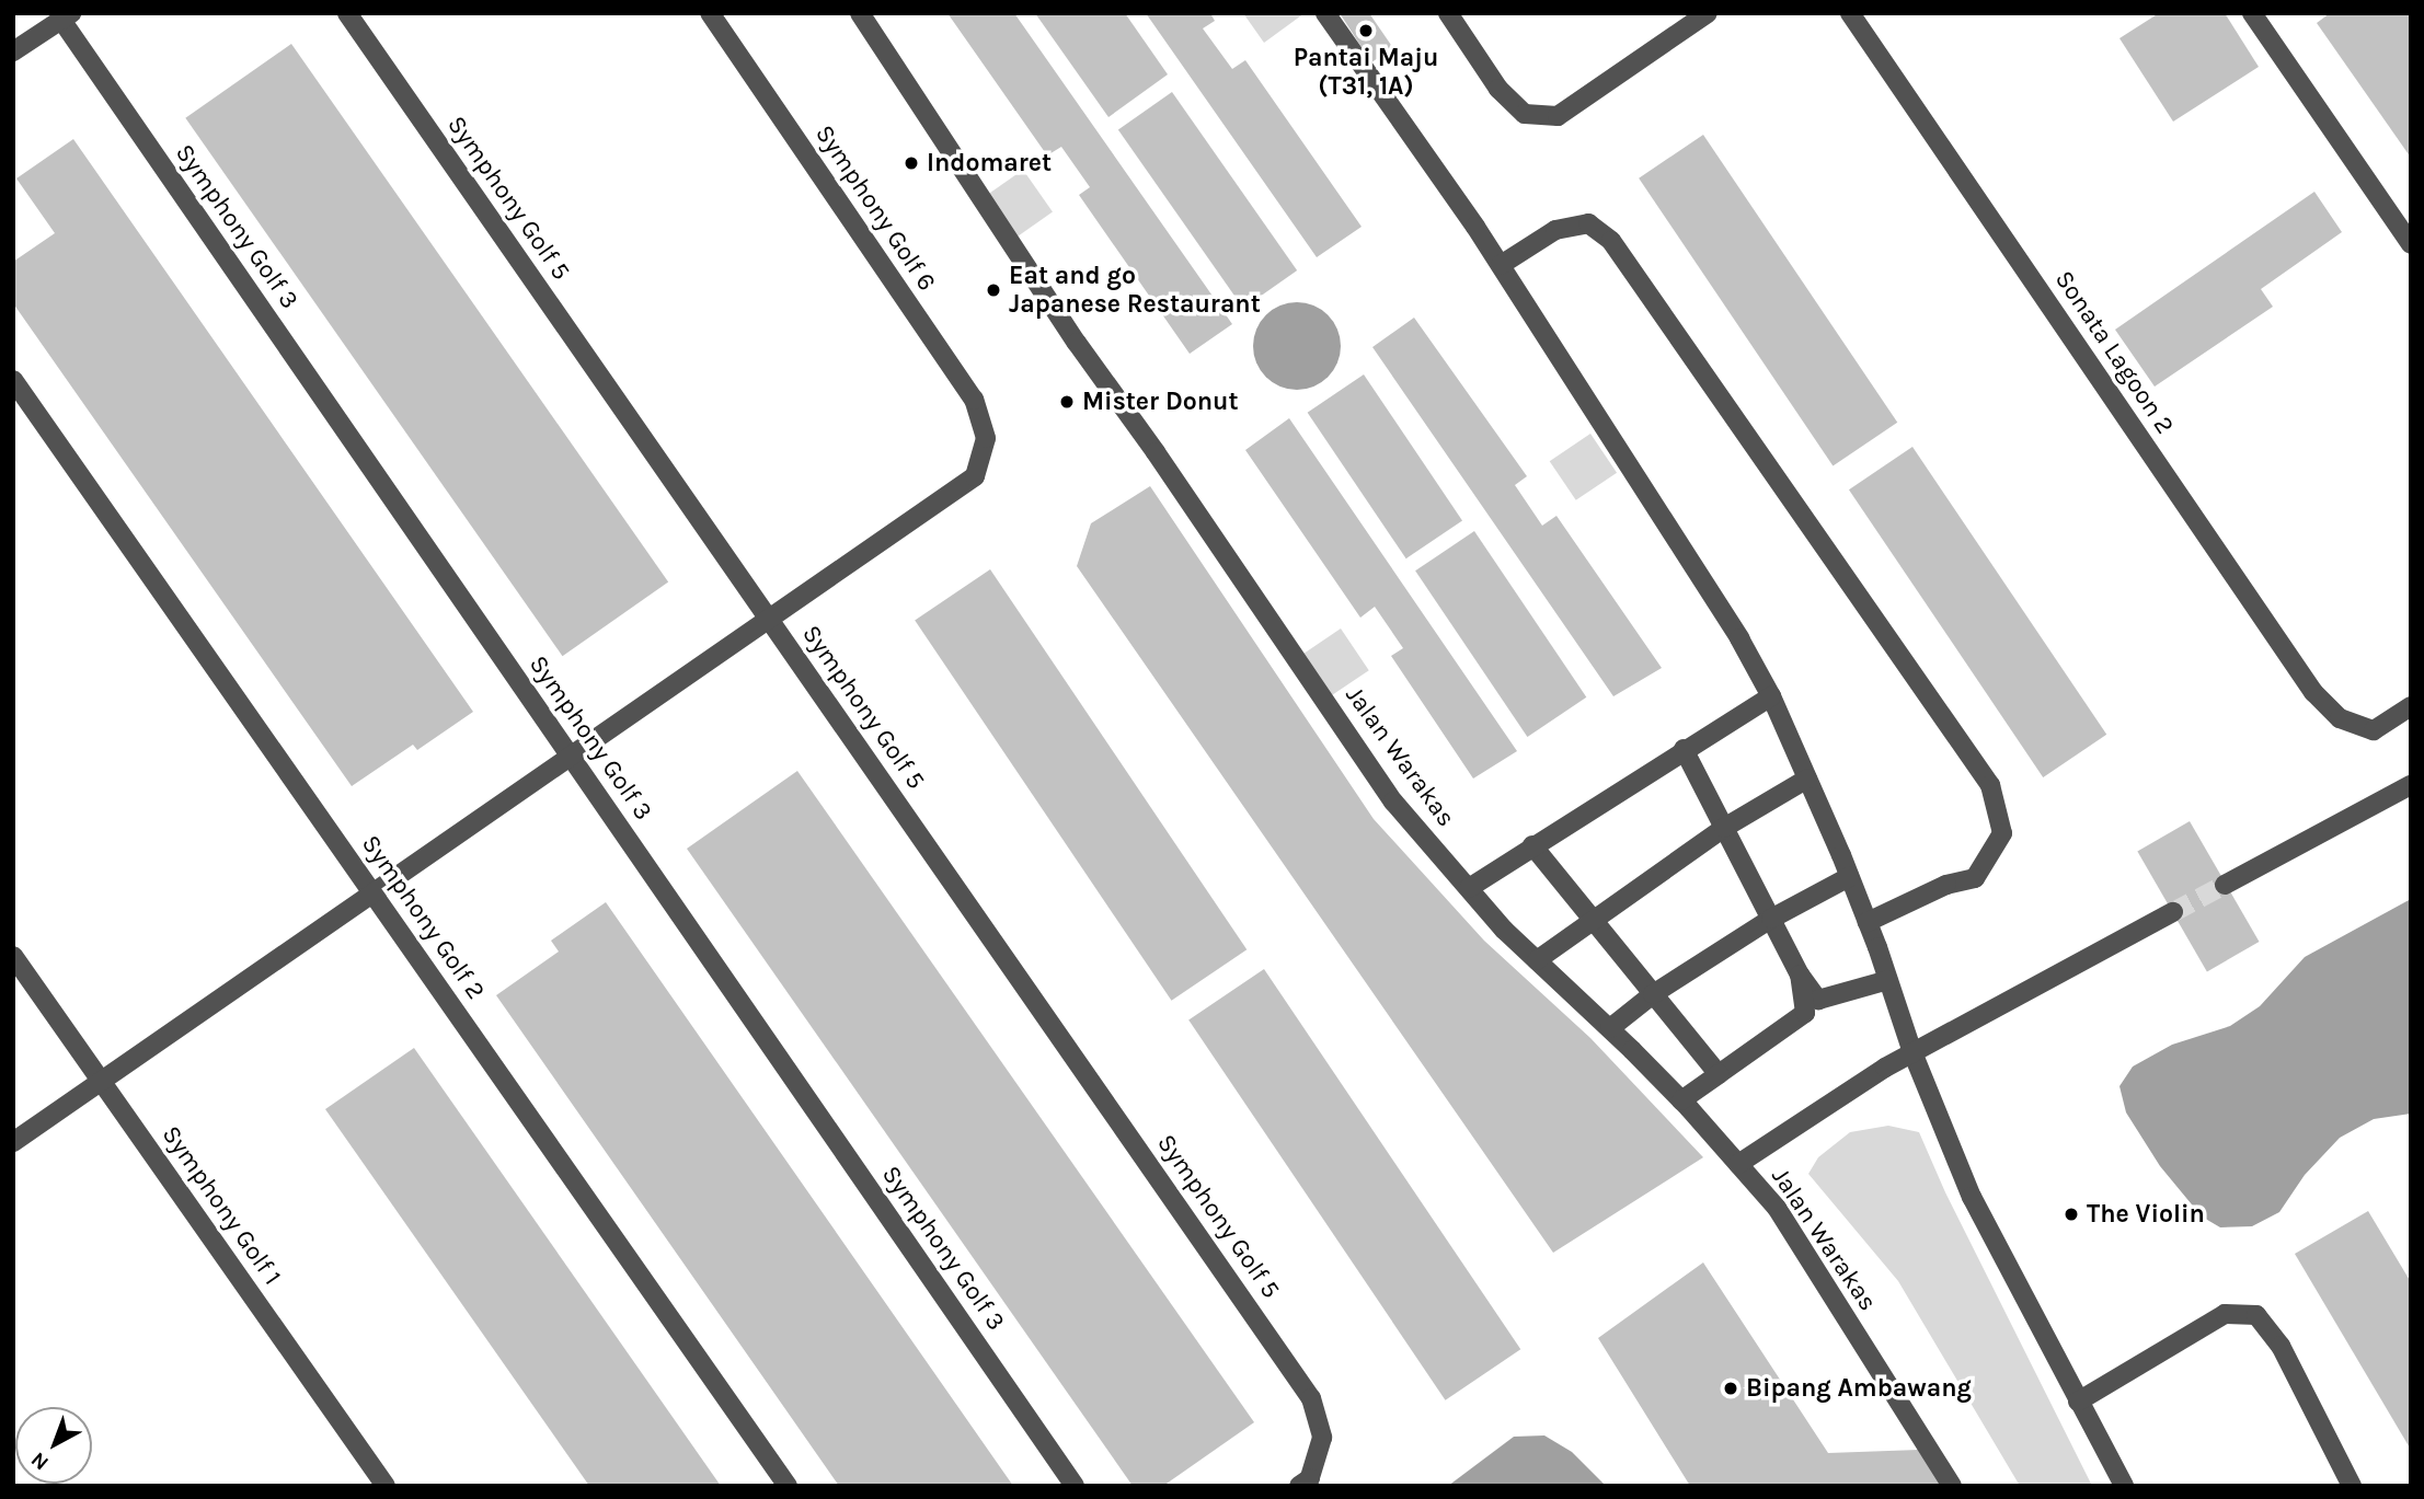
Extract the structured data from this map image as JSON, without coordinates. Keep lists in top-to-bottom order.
{
  "streets": {
    "street": [
      "Symphony Golf 5",
      "Symphony Golf 6",
      "Symphony Golf 3",
      "Sonata Lagoon 2",
      "Jalan Warakas",
      "Symphony Golf 2",
      "Symphony Golf 1"
    ]
  },
  "crossings": [
    ["Symphony Golf 5", "Symphony Golf 6"]
  ],
  "places": [
    "Pantai Maju (T31, 1A)",
    "Indomaret",
    "Eat and go Japanese Restaurant",
    "Mister Donut",
    "The Violin",
    "Bipang Ambawang"
  ],
  "north": "bottom left"
}
